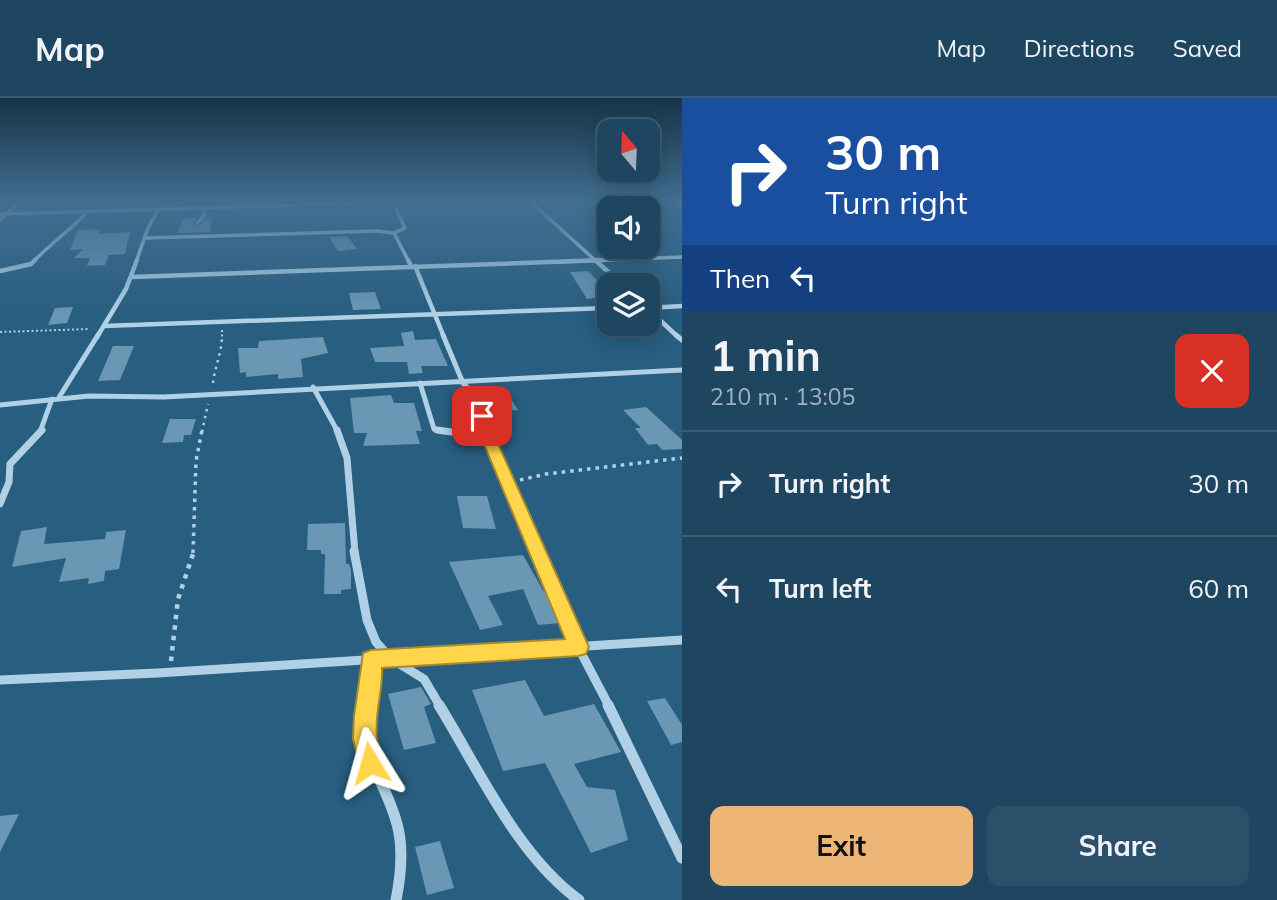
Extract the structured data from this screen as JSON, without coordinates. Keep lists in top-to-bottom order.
{
  "north": "top",
  "page": {
    "header": "Map",
    "nav": ["Map", "Directions", "Saved"],
    "turn": ["30 m", "Turn right"],
    "then": "Then",
    "heading": ["1 min", "210 m · 13:05"],
    "list": [
      {
        "name": "Turn right",
        "value": "30 m"
      },
      {
        "name": "Turn left",
        "value": "60 m"
      }
    ],
    "buttons": ["Exit", "Share"]
  }
}
